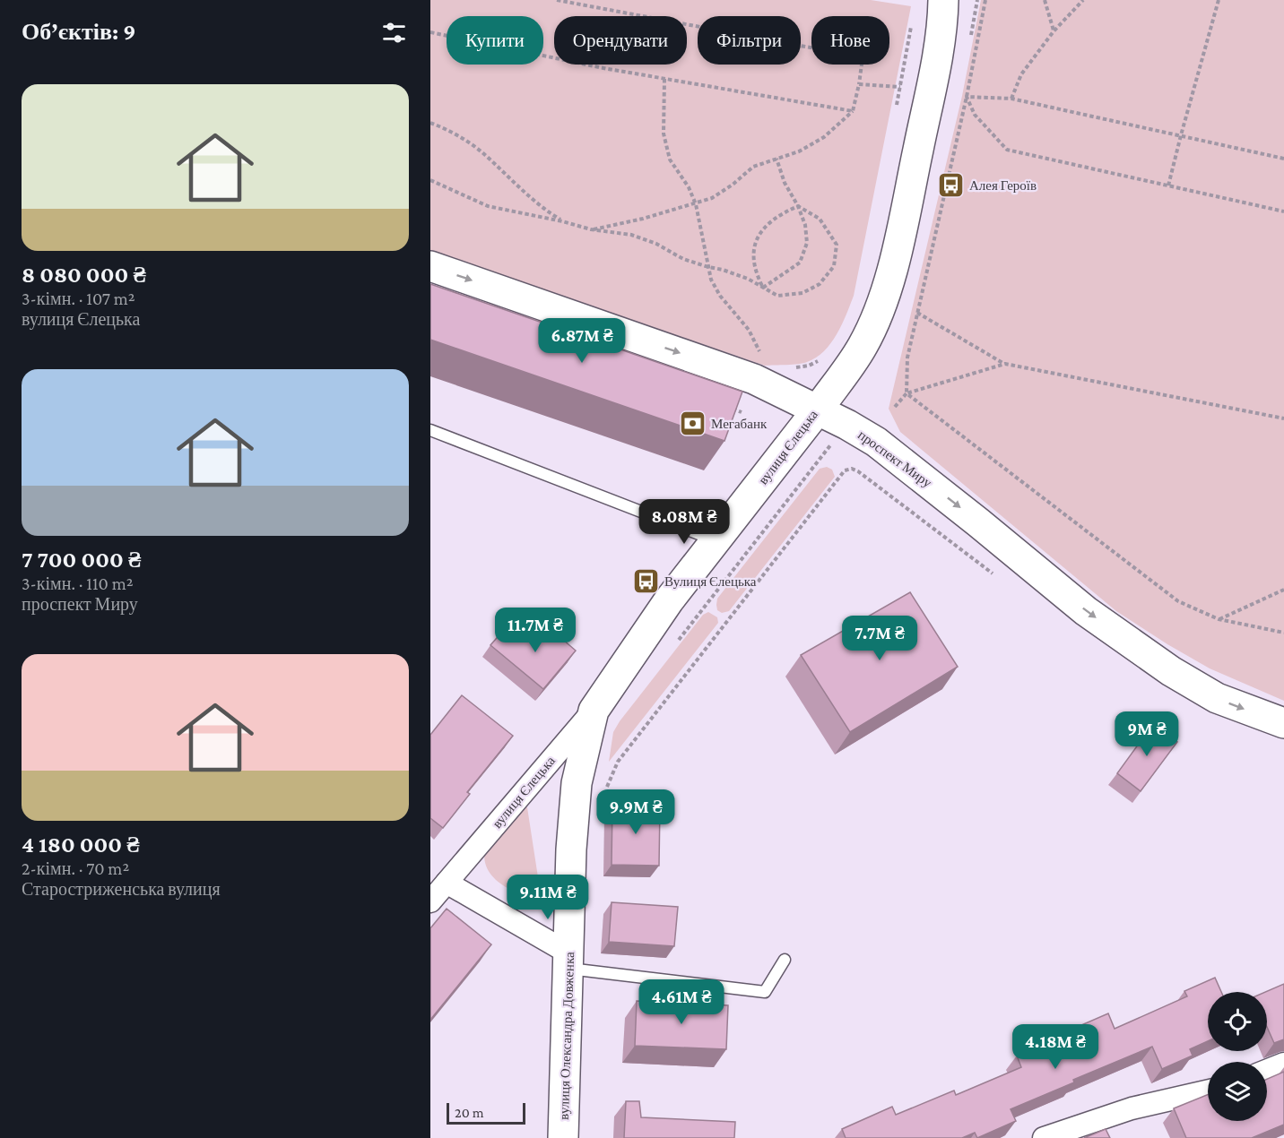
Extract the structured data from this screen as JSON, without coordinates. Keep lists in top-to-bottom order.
{
  "streets": {
    "main road": ["вулиця Єлецька", "проспект Миру", "вулиця Олександра Довженка"]
  },
  "crossings": [
    ["вулиця Єлецька", "проспект Миру"],
    ["вулиця Єлецька", "вулиця Олександра Довженка"]
  ],
  "one_way": ["проспект Миру"],
  "places": {
    "bus stop": ["Алея Героїв", "Вулиця Єлецька"],
    "bank": ["Мегабанк"]
  },
  "scale_bar": "20 m",
  "page": {
    "heading": "Об’єктів: 9",
    "chip": [
      "Купити",
      "Орендувати",
      "Фільтри",
      "Нове"
    ],
    "list": [
      {
        "name": "8 080 000 ₴",
        "note": "3-кімн. · 107 m² · вулиця Єлецька"
      },
      {
        "name": "7 700 000 ₴",
        "note": "3-кімн. · 110 m² · проспект Миру"
      },
      {
        "name": "4 180 000 ₴",
        "note": "2-кімн. · 70 m² · Старостриженська вулиця"
      }
    ],
    "price": [
      "6.87M ₴",
      "8.08M ₴",
      "11.7M ₴",
      "7.7M ₴",
      "9M ₴",
      "9.9M ₴",
      "9.11M ₴",
      "4.61M ₴",
      "4.18M ₴"
    ],
    "scale": "20 m"
  }
}
